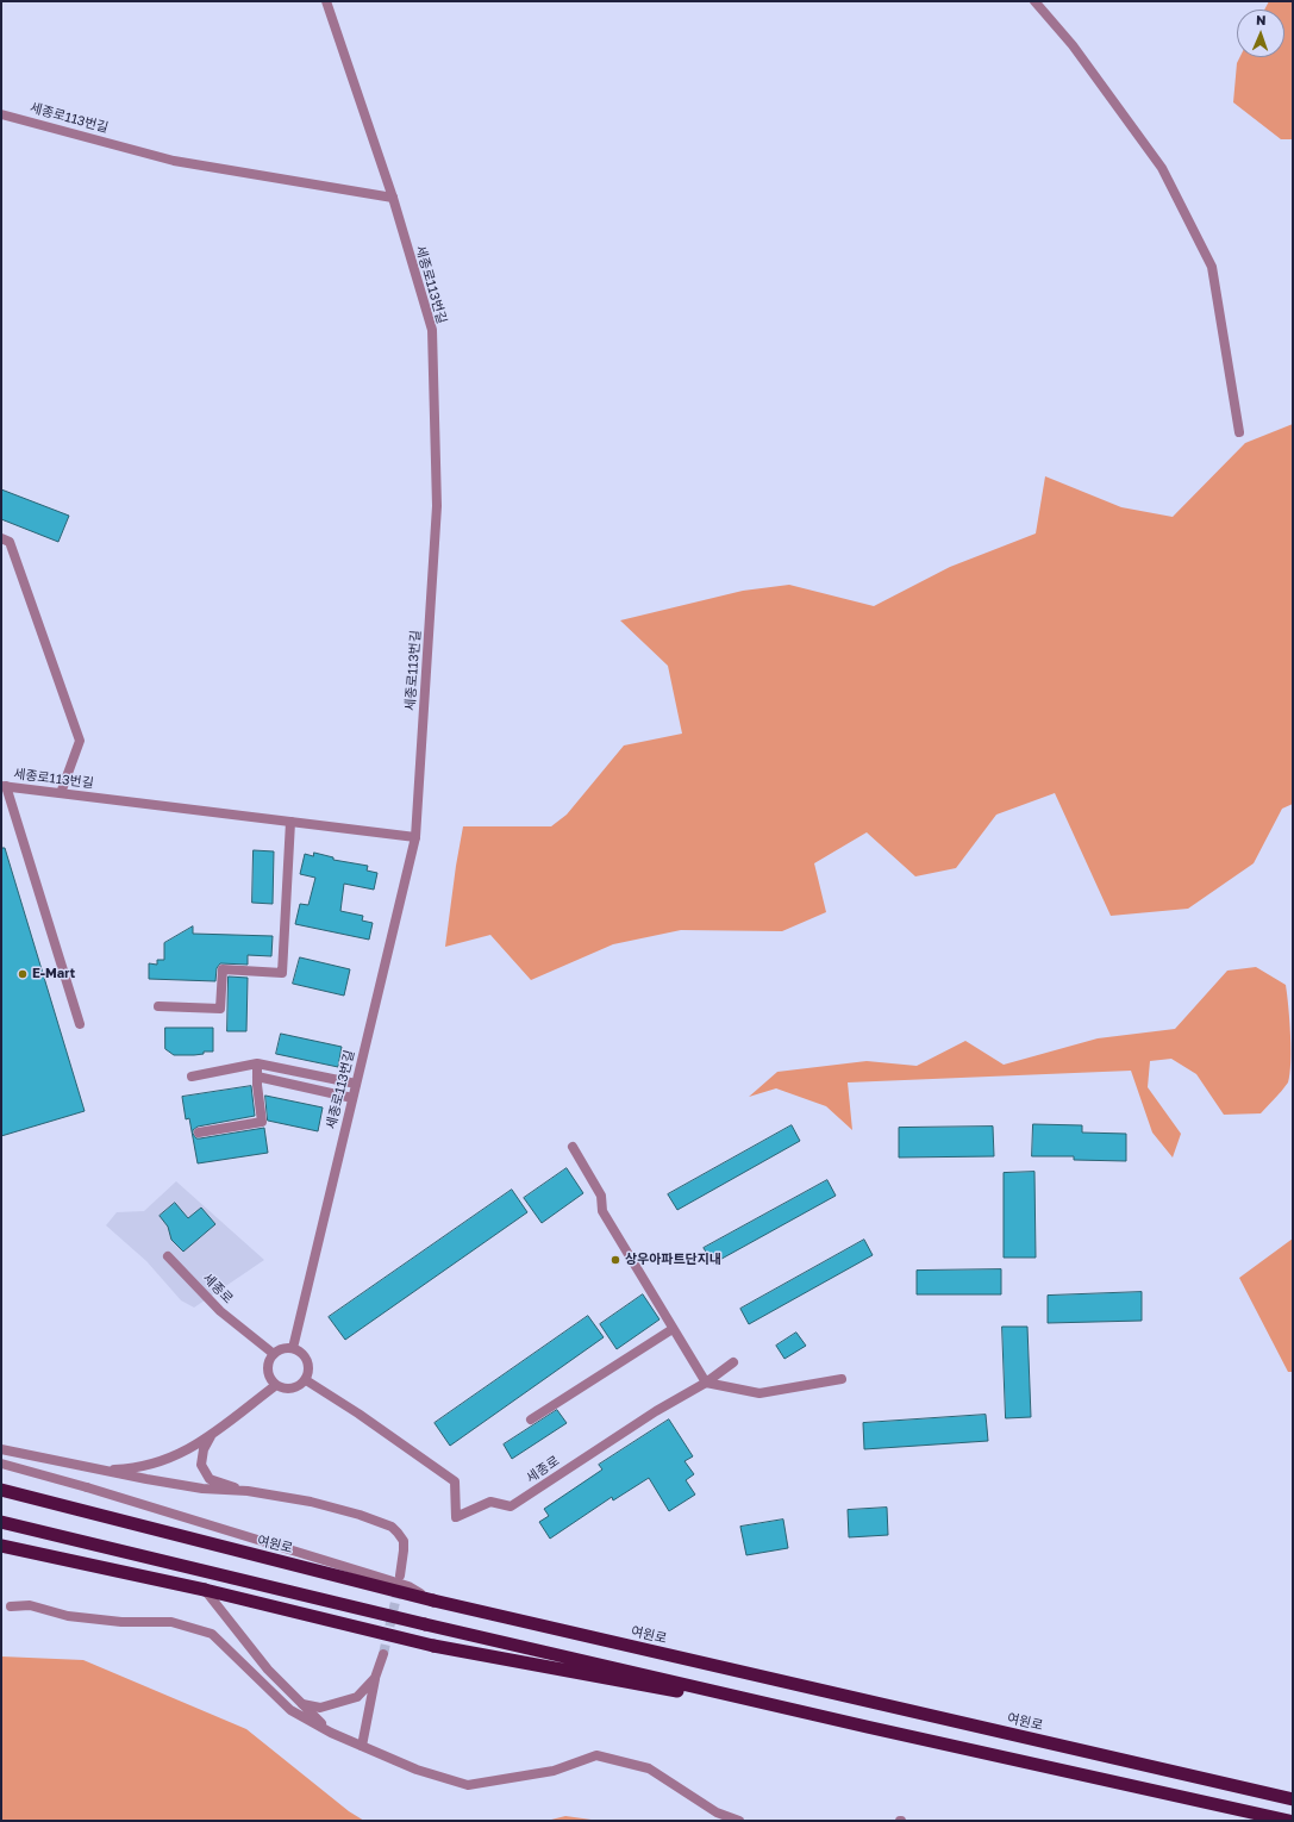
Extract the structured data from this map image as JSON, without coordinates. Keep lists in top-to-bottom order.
{
  "streets": {
    "highway": ["여원로"],
    "street": ["세종로113번길", "세종로"]
  },
  "crossings": [
    ["세종로113번길", "세종로"]
  ],
  "places": ["E-Mart", "상우아파트단지내"],
  "north": "top"
}
